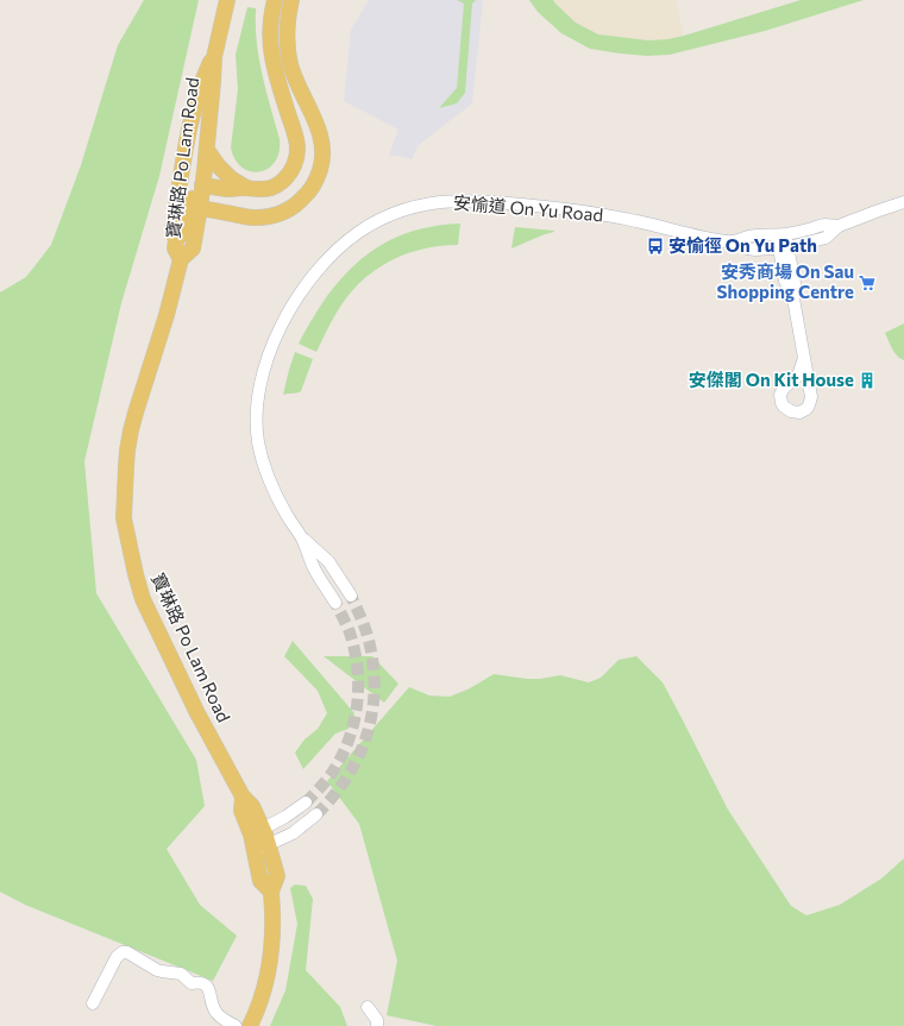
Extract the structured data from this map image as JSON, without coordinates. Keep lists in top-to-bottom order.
{
  "streets": {
    "main road": ["寶琳路 Po Lam Road"],
    "street": ["安愉道 On Yu Road"]
  },
  "places": {
    "bus stop": ["安愉徑 On Yu Path"],
    "supermarket": ["安秀商場 On Sau Shopping Centre"],
    "building": ["安傑閣 On Kit House"]
  }
}
